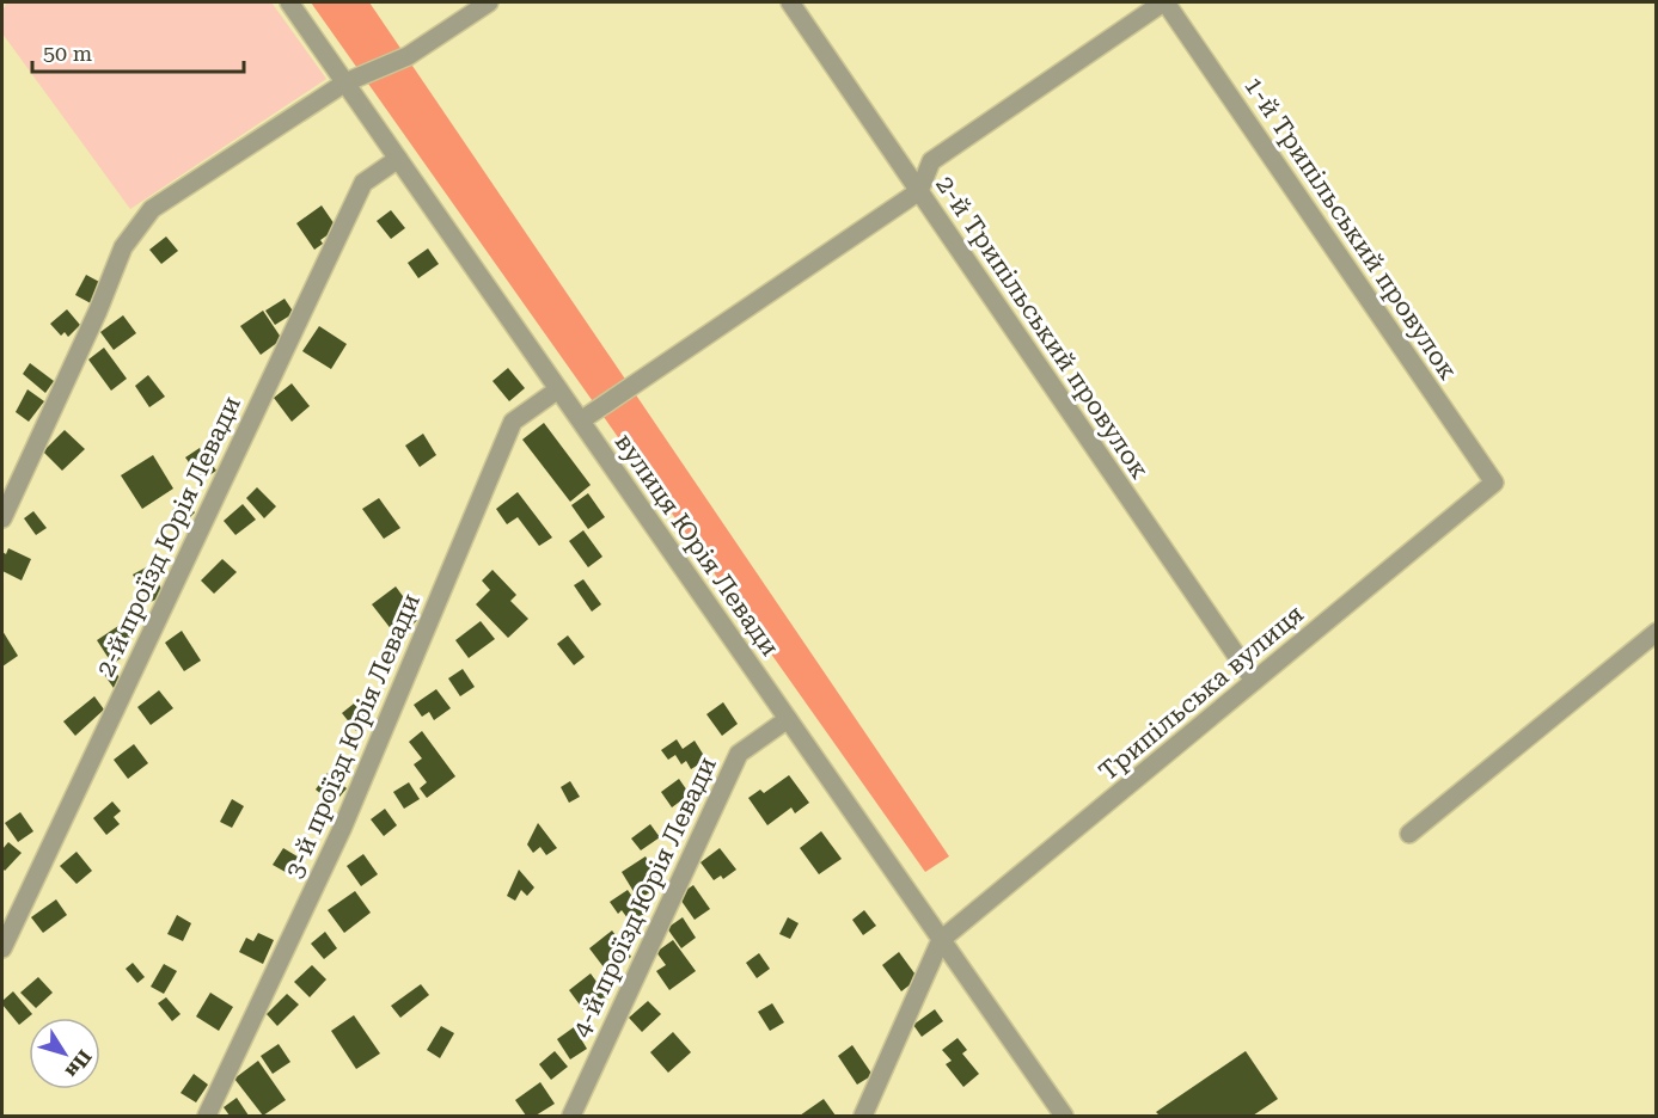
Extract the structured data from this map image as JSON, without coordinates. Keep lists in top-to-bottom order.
{
  "streets": {
    "street": [
      "1-й Трипільський провулок",
      "2-й Трипільський провулок",
      "2-й проїзд Юрія Левади",
      "вулиця Юрія Левади",
      "Трипільська вулиця",
      "3-й проїзд Юрія Левади",
      "4-й проїзд Юрія Левади"
    ]
  },
  "crossings": [
    ["1-й Трипільський провулок", "Трипільська вулиця"],
    ["2-й Трипільський провулок", "Трипільська вулиця"],
    ["2-й проїзд Юрія Левади", "вулиця Юрія Левади"],
    ["вулиця Юрія Левади", "Трипільська вулиця"],
    ["вулиця Юрія Левади", "3-й проїзд Юрія Левади"],
    ["вулиця Юрія Левади", "4-й проїзд Юрія Левади"]
  ],
  "scale_bar": "50 m",
  "north": "bottom right"
}
